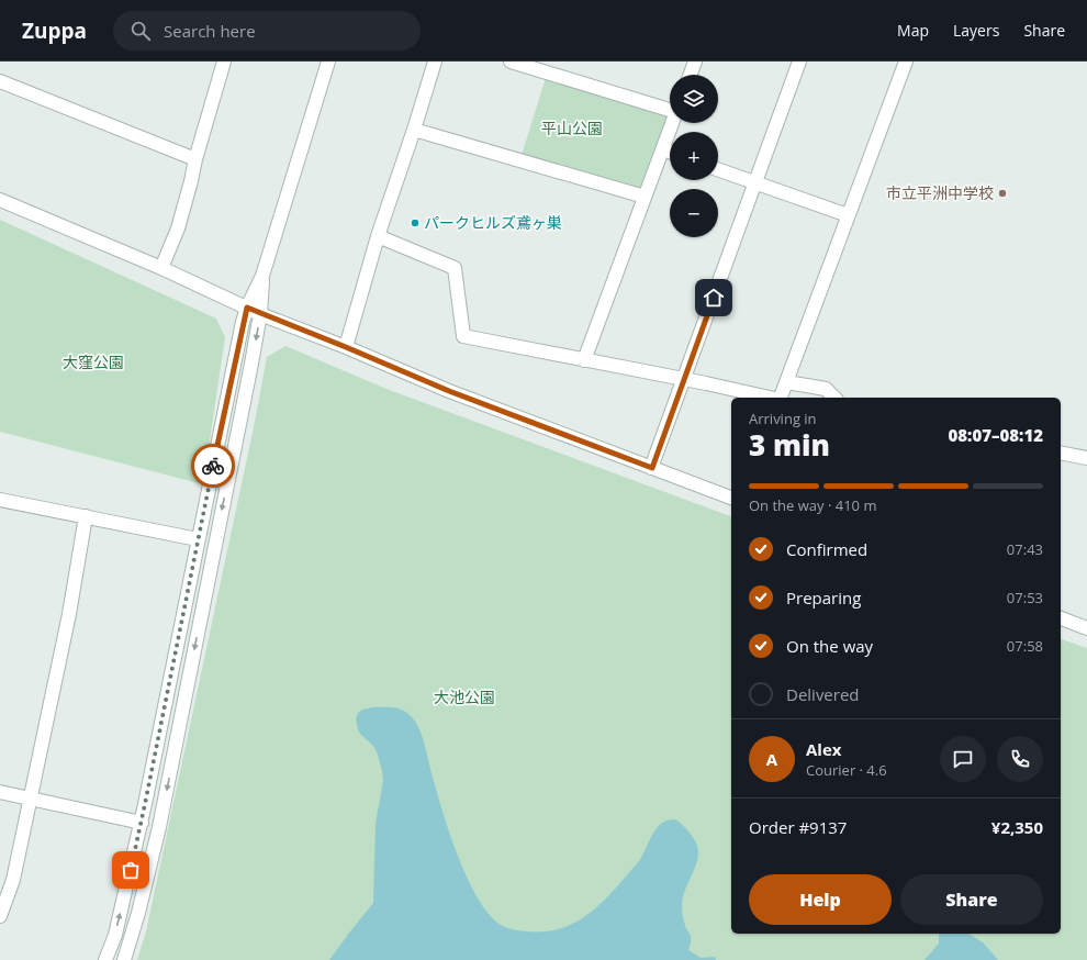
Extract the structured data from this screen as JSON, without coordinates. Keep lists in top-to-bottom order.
{
  "parks": ["平山公園", "大窪公園", "大池公園"],
  "places": ["市立平洲中学校", "パークヒルズ鳶ヶ巣"],
  "page": {
    "header": "Zuppa",
    "search": "Search here",
    "nav": ["Map", "Layers", "Share"],
    "map_buttons": ["+", "−"],
    "heading": ["3 min", "Arriving in", "08:07–08:12"],
    "panel": [
      "Alex",
      "Courier · 4.6",
      "Order #9137",
      "¥2,350"
    ],
    "bar": "On the way · 410 m",
    "list": [
      ["Confirmed", "07:43"],
      ["Preparing", "07:53"],
      ["On the way", "07:58"],
      "Delivered"
    ],
    "round": "A",
    "buttons": ["Help", "Share"]
  }
}
